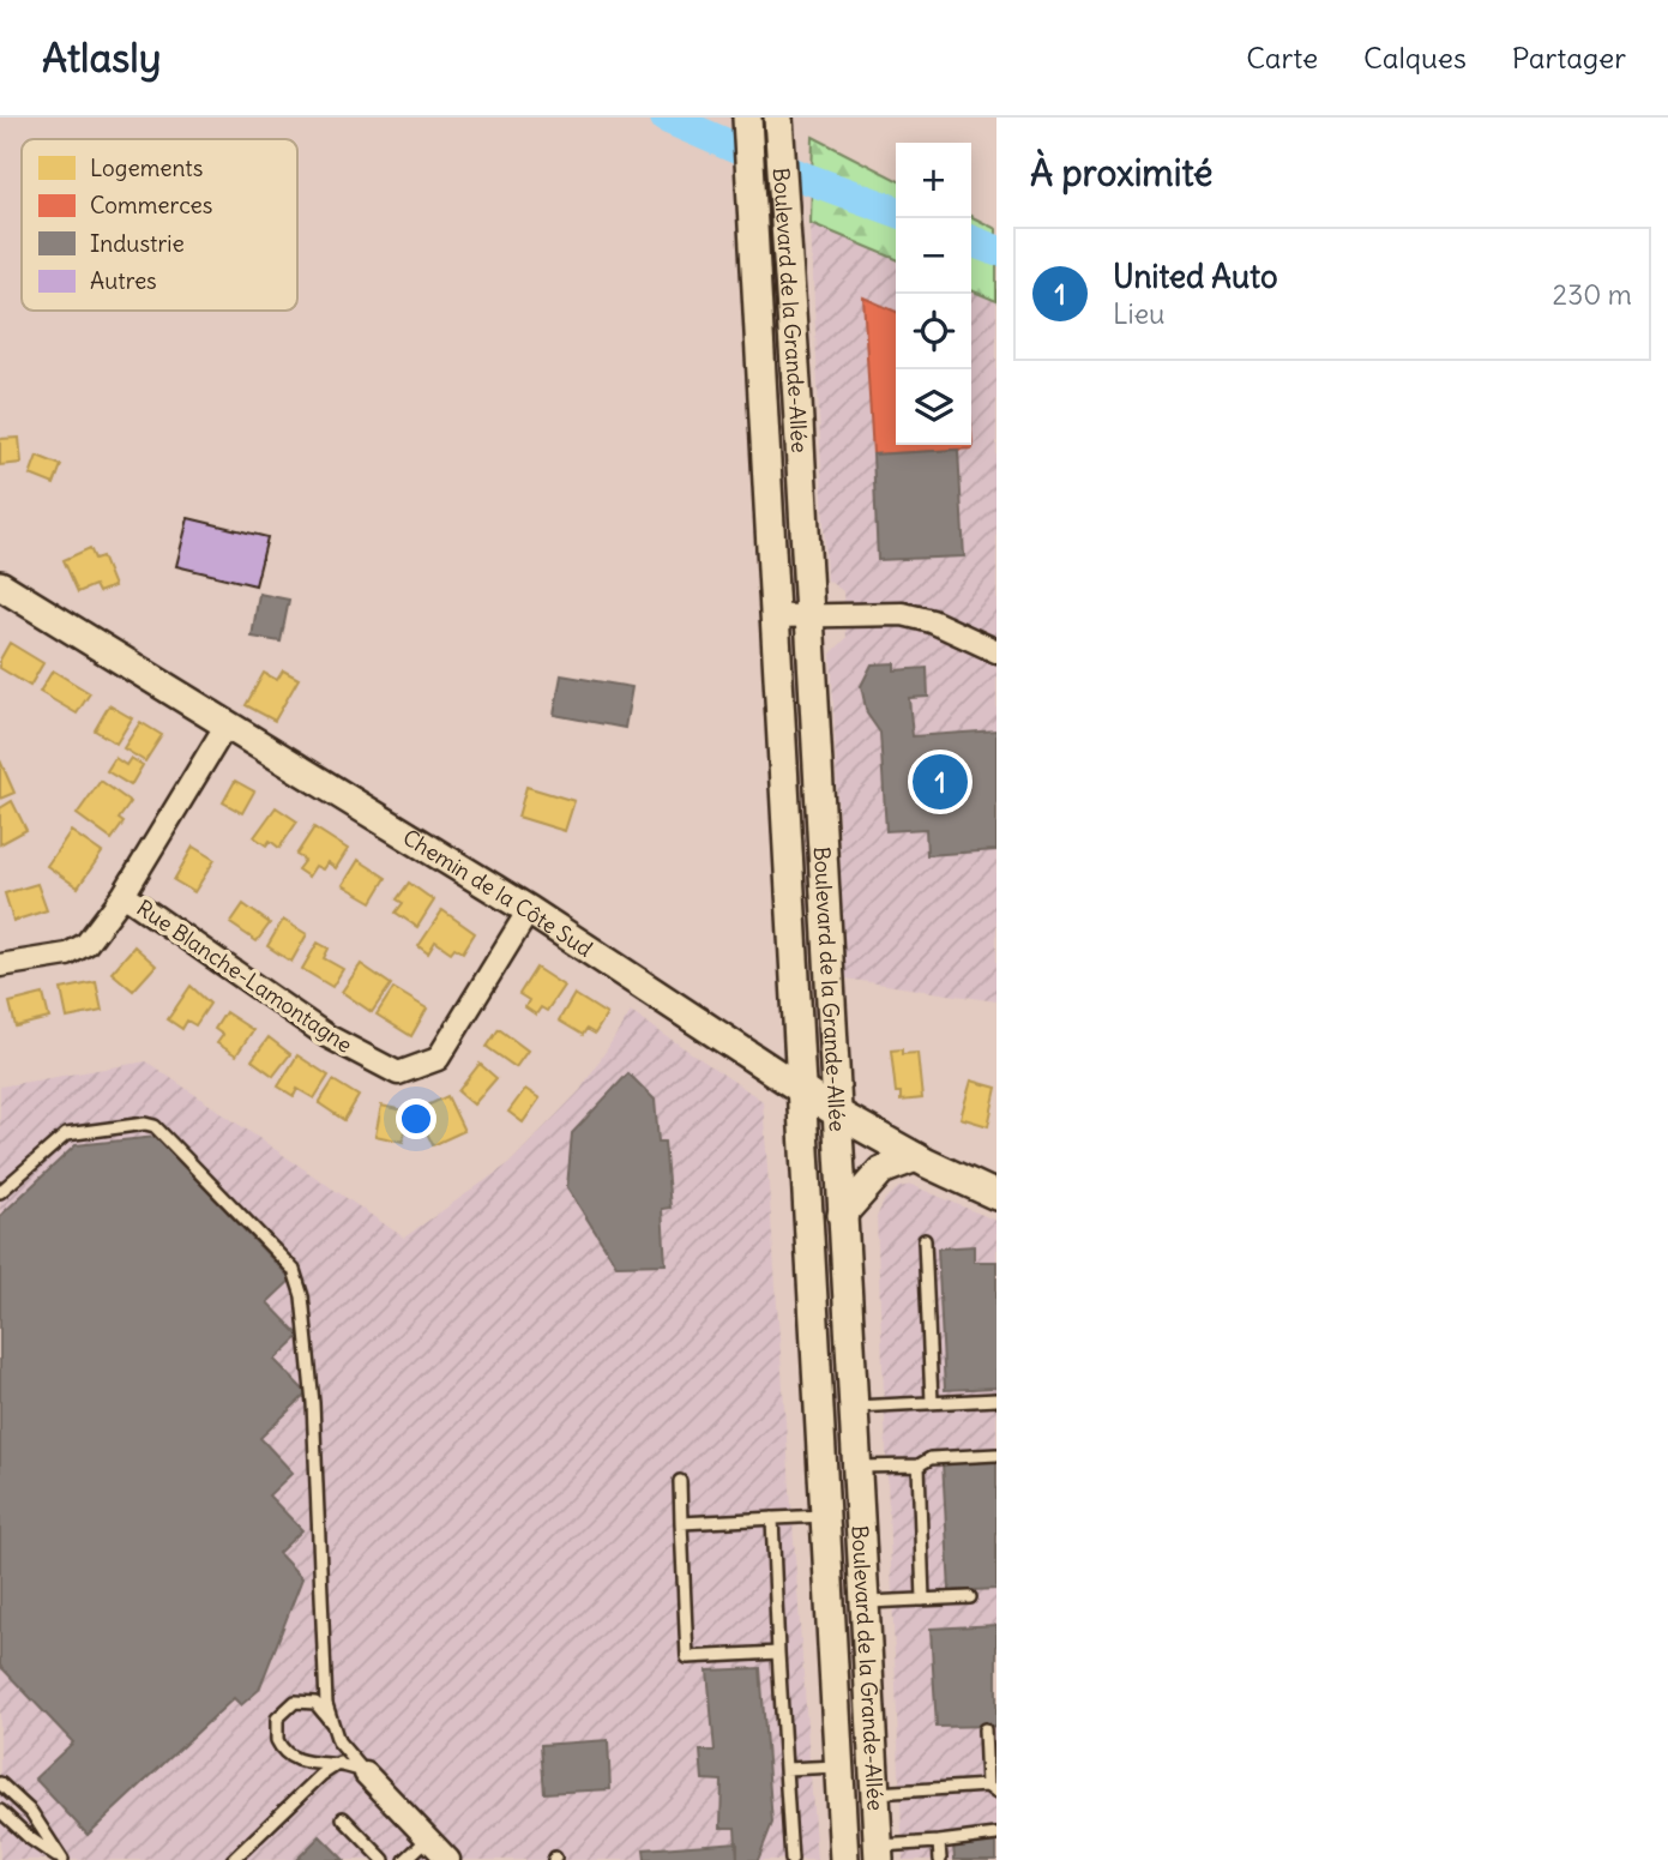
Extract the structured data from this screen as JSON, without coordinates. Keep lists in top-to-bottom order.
{
  "streets": {
    "street": ["Boulevard de la Grande-Allée", "Chemin de la Côte Sud", "Rue Blanche-Lamontagne"]
  },
  "crossings": [
    ["Boulevard de la Grande-Allée", "Chemin de la Côte Sud"],
    ["Chemin de la Côte Sud", "Rue Blanche-Lamontagne"]
  ],
  "legend": [
    "Logements",
    "Commerces",
    "Industrie",
    "Autres"
  ],
  "page": {
    "header": "Atlasly",
    "nav": ["Carte", "Calques", "Partager"],
    "heading": "À proximité",
    "map_buttons": ["+", "−"],
    "list": [
      {
        "mark": "1",
        "name": "United Auto",
        "note": "Lieu",
        "value": "230 m"
      }
    ],
    "pins": "1"
  }
}
